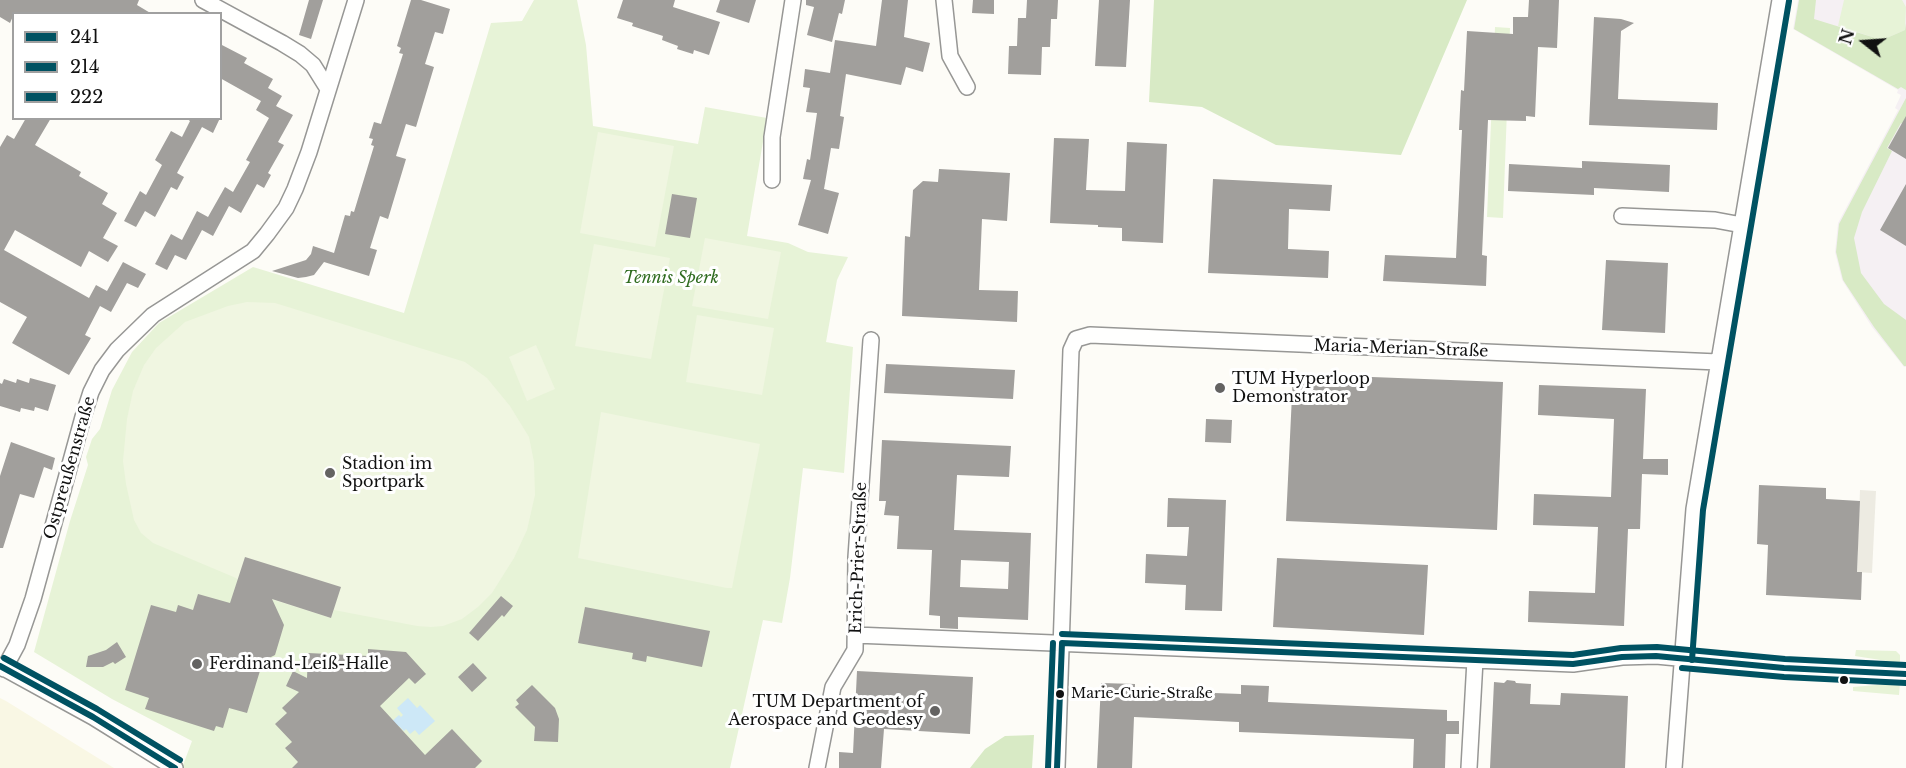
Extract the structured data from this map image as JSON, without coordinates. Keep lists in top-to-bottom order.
{
  "streets": {
    "street": ["Maria-Merian-Straße", "Ostpreußenstraße", "Erich-Prier-Straße"]
  },
  "parks": ["Tennis Sperk"],
  "places": [
    "TUM Hyperloop Demonstrator",
    "Stadion im Sportpark",
    "Ferdinand-Leiß-Halle",
    "Marie-Curie-Straße",
    "TUM Department of Aerospace and Geodesy"
  ],
  "lines": ["transit line 214", "transit line 222", "transit line 241"],
  "legend": ["241", "214", "222"],
  "north": "left"
}
